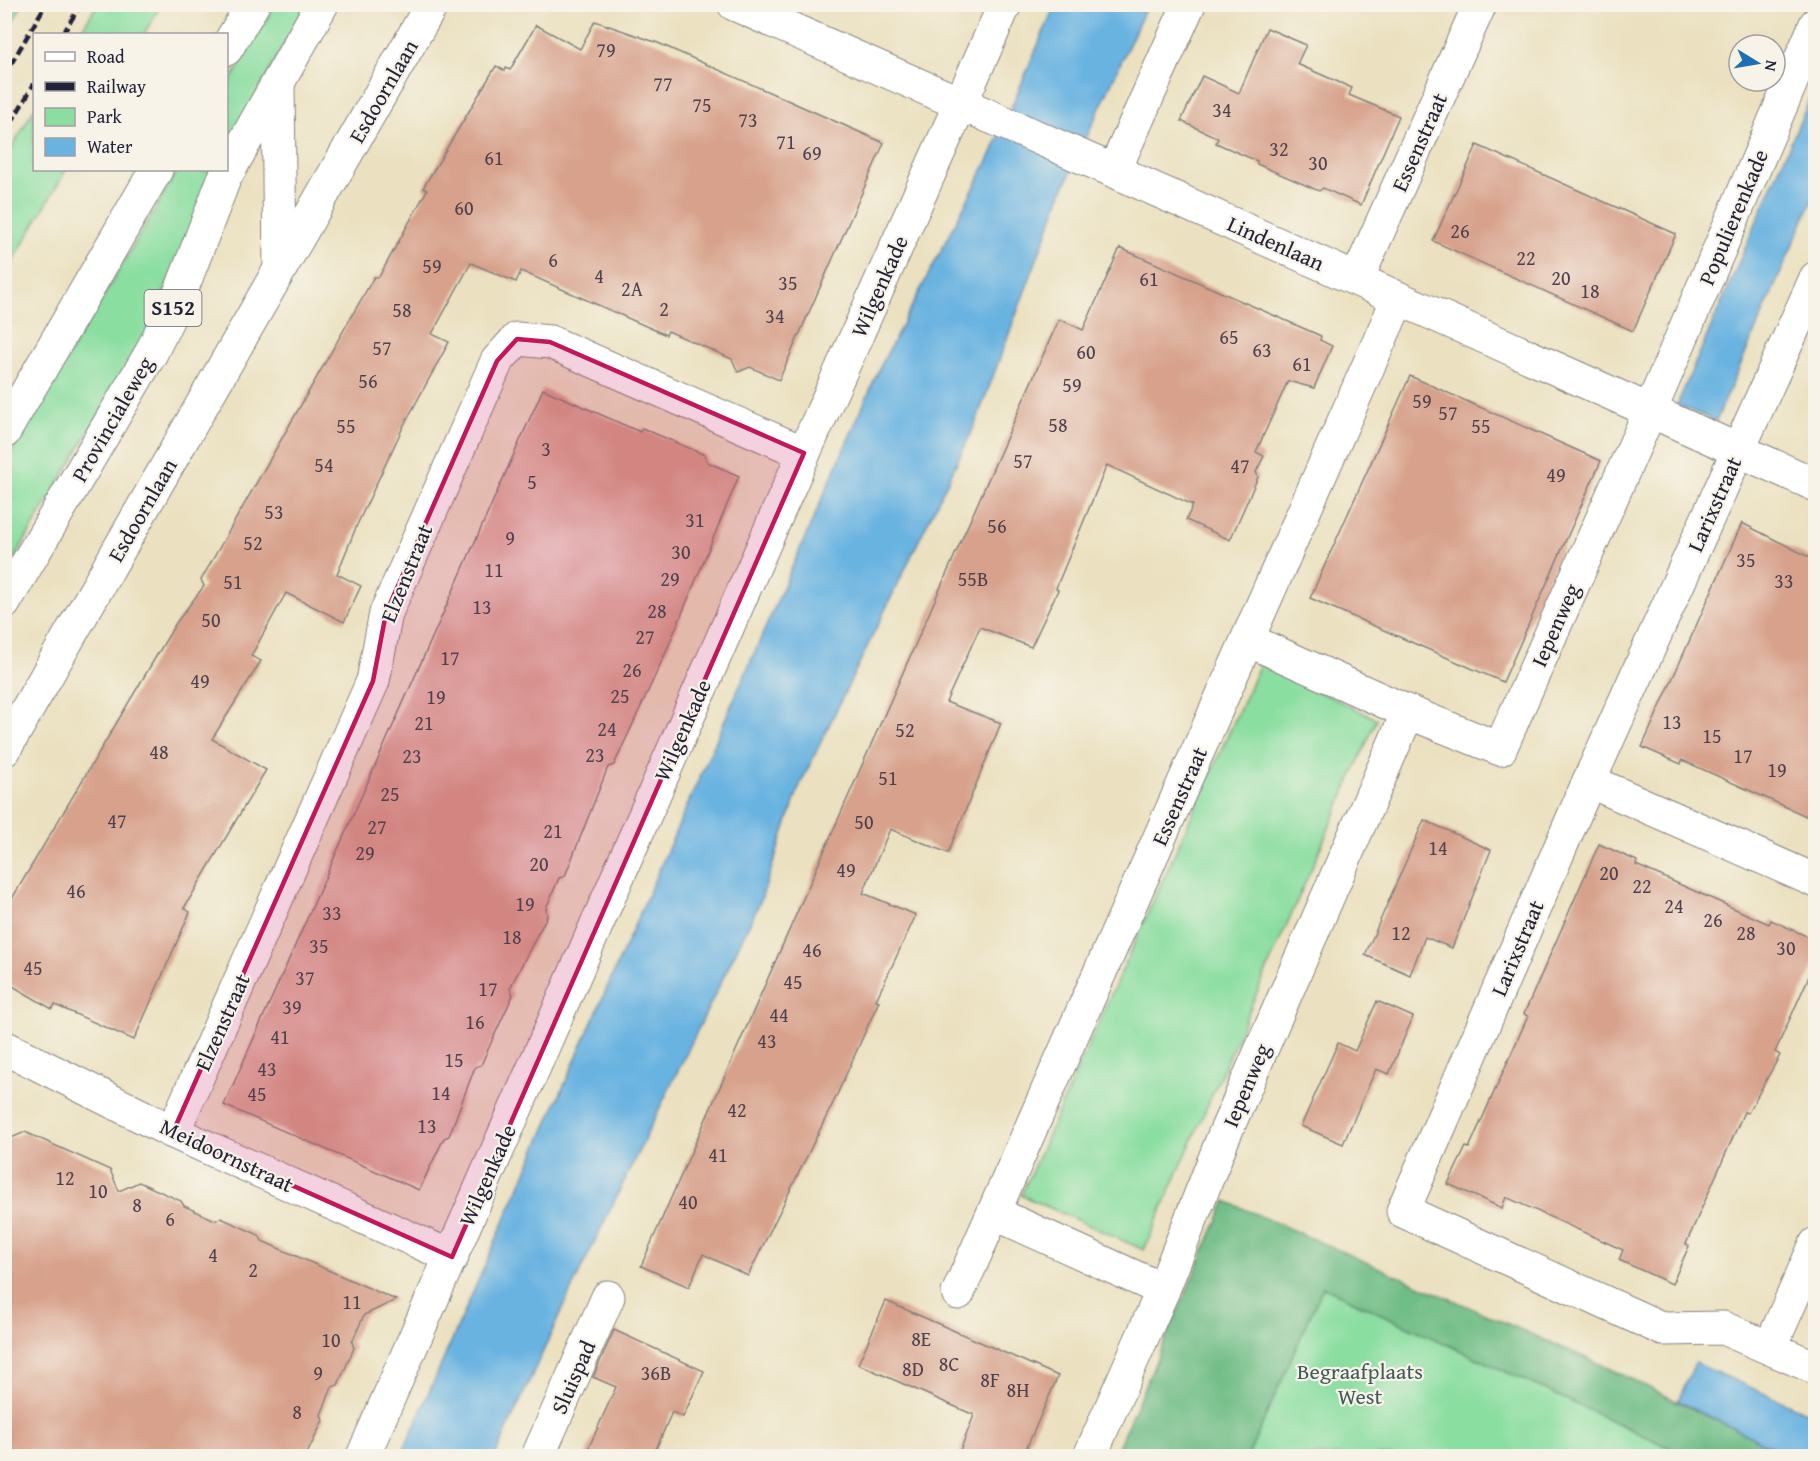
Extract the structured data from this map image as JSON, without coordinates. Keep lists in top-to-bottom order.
{
  "streets": {
    "street": [
      "Esdoornlaan",
      "Essenstraat",
      "Populierenkade",
      "Lindenlaan",
      "Wilgenkade",
      "S152",
      "Provincialeweg",
      "Larixstraat",
      "Elzenstraat",
      "Iepenweg",
      "Meidoornstraat",
      "Sluispad"
    ]
  },
  "crossings": [
    ["Essenstraat", "Lindenlaan"],
    ["Essenstraat", "Iepenweg"],
    ["Populierenkade", "Lindenlaan"],
    ["Populierenkade", "Iepenweg"],
    ["Lindenlaan", "Wilgenkade"],
    ["Lindenlaan", "Larixstraat"],
    ["Lindenlaan", "Iepenweg"],
    ["Wilgenkade", "Elzenstraat"],
    ["Wilgenkade", "Meidoornstraat"],
    ["Elzenstraat", "Meidoornstraat"]
  ],
  "parks": ["Begraafplaats West"],
  "house_numbers": [
    "79",
    "77",
    "75",
    "34",
    "73",
    "71",
    "32",
    "69",
    "61",
    "30",
    "60",
    "26",
    "22",
    "6",
    "59",
    "4",
    "20",
    "61",
    "35",
    "2A",
    "18",
    "2",
    "58",
    "34",
    "65",
    "57",
    "63",
    "60",
    "61",
    "56",
    "59",
    "59",
    "57",
    "58",
    "55",
    "55",
    "3",
    "57",
    "54",
    "47",
    "49",
    "5",
    "53",
    "31",
    "56",
    "9",
    "52",
    "30",
    "35",
    "11",
    "29",
    "55B",
    "33",
    "51",
    "13",
    "28",
    "50",
    "27",
    "17",
    "26",
    "49",
    "25",
    "19",
    "13",
    "21",
    "24",
    "52",
    "15",
    "48",
    "23",
    "23",
    "17",
    "19",
    "51",
    "25",
    "47",
    "50",
    "27",
    "21",
    "14",
    "29",
    "20",
    "49",
    "20",
    "22",
    "46",
    "19",
    "24",
    "33",
    "26",
    "12",
    "28",
    "18",
    "35",
    "30",
    "46",
    "45",
    "37",
    "45",
    "17",
    "39",
    "44",
    "16",
    "41",
    "43",
    "15",
    "43",
    "14",
    "45",
    "42",
    "13",
    "41",
    "12",
    "10",
    "40",
    "8",
    "6",
    "4",
    "2",
    "11",
    "8E",
    "10",
    "8C",
    "8D",
    "9",
    "36B",
    "8F",
    "8H",
    "8"
  ],
  "legend": [
    "Road",
    "Railway",
    "Park",
    "Water"
  ],
  "north": "right"
}
